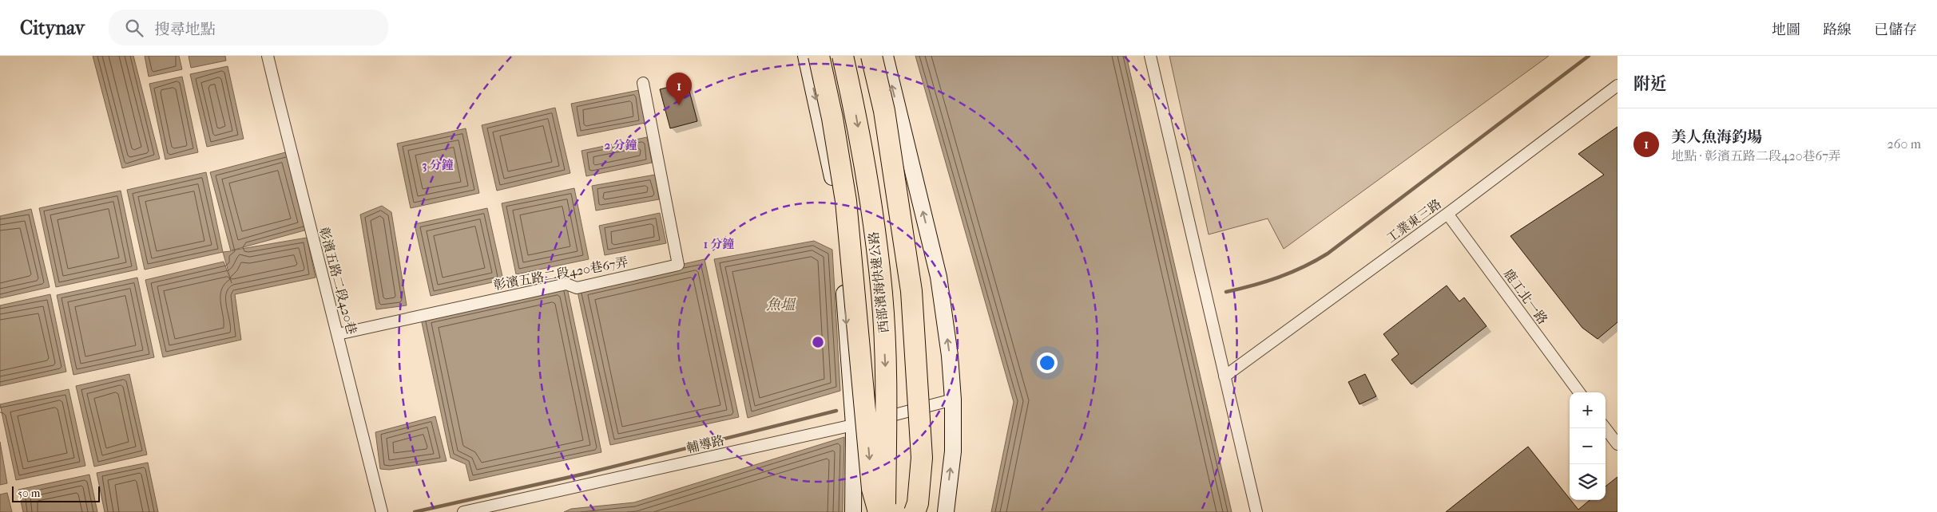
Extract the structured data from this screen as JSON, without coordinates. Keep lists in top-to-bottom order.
{
  "streets": {
    "highway": ["西部濱海快速公路"],
    "street": [
      "工業東三路",
      "彰濱五路二段420巷67弄",
      "彰濱五路二段420巷",
      "鹿工北一路",
      "輔導路"
    ]
  },
  "crossings": [
    ["工業東三路", "鹿工北一路"],
    ["彰濱五路二段420巷67弄", "彰濱五路二段420巷"]
  ],
  "water": ["魚塭"],
  "scale_bar": "50 m",
  "page": {
    "header": "Citynav",
    "search": "搜尋地點",
    "nav": ["地圖", "路線", "已儲存"],
    "heading": "附近",
    "pins": "1",
    "list": [
      {
        "mark": "1",
        "name": "美人魚海釣場",
        "note": "地點 · 彰濱五路二段420巷67弄",
        "value": "260 m"
      }
    ],
    "map_buttons": ["+", "−"],
    "scale": "50 m"
  },
  "rings": ["2 分鐘", "3 分鐘", "1 分鐘"]
}
